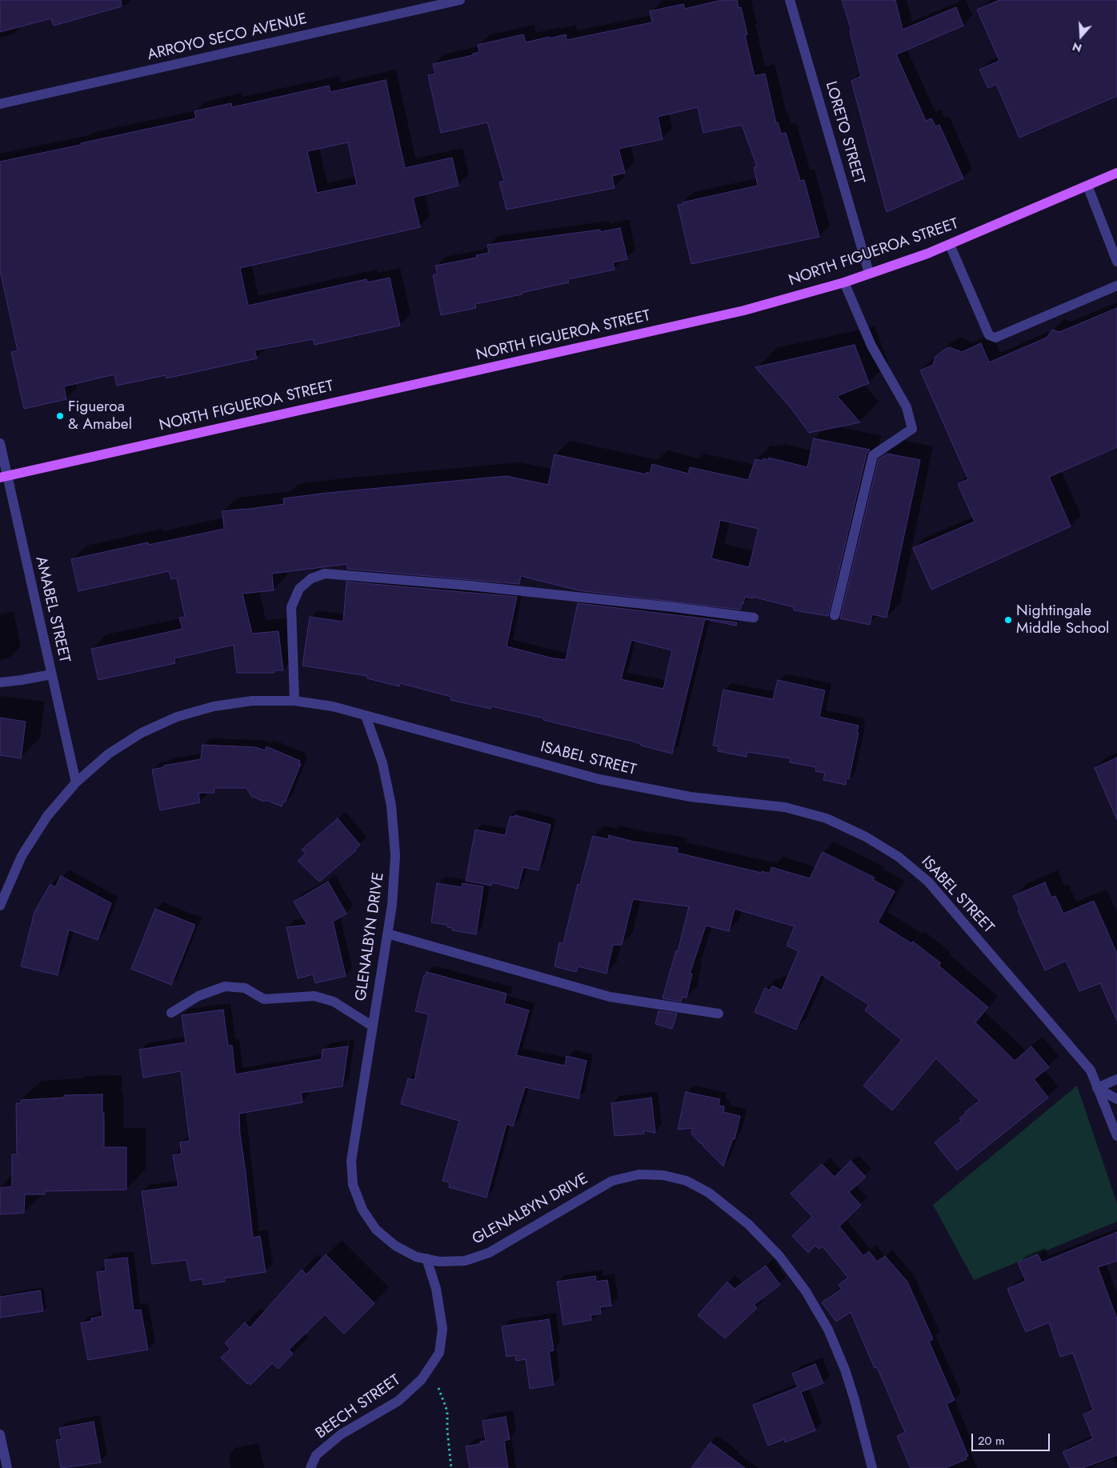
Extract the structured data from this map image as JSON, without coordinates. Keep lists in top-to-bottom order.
{
  "streets": {
    "main road": ["NORTH FIGUEROA STREET"],
    "street": [
      "ARROYO SECO AVENUE",
      "LORETO STREET",
      "AMABEL STREET",
      "ISABEL STREET",
      "GLENALBYN DRIVE",
      "BEECH STREET"
    ]
  },
  "crossings": [
    ["LORETO STREET", "NORTH FIGUEROA STREET"],
    ["NORTH FIGUEROA STREET", "AMABEL STREET"],
    ["AMABEL STREET", "ISABEL STREET"],
    ["ISABEL STREET", "GLENALBYN DRIVE"],
    ["GLENALBYN DRIVE", "BEECH STREET"]
  ],
  "places": ["Figueroa & Amabel", "Nightingale Middle School"],
  "scale_bar": "20 m",
  "north": "bottom"
}
